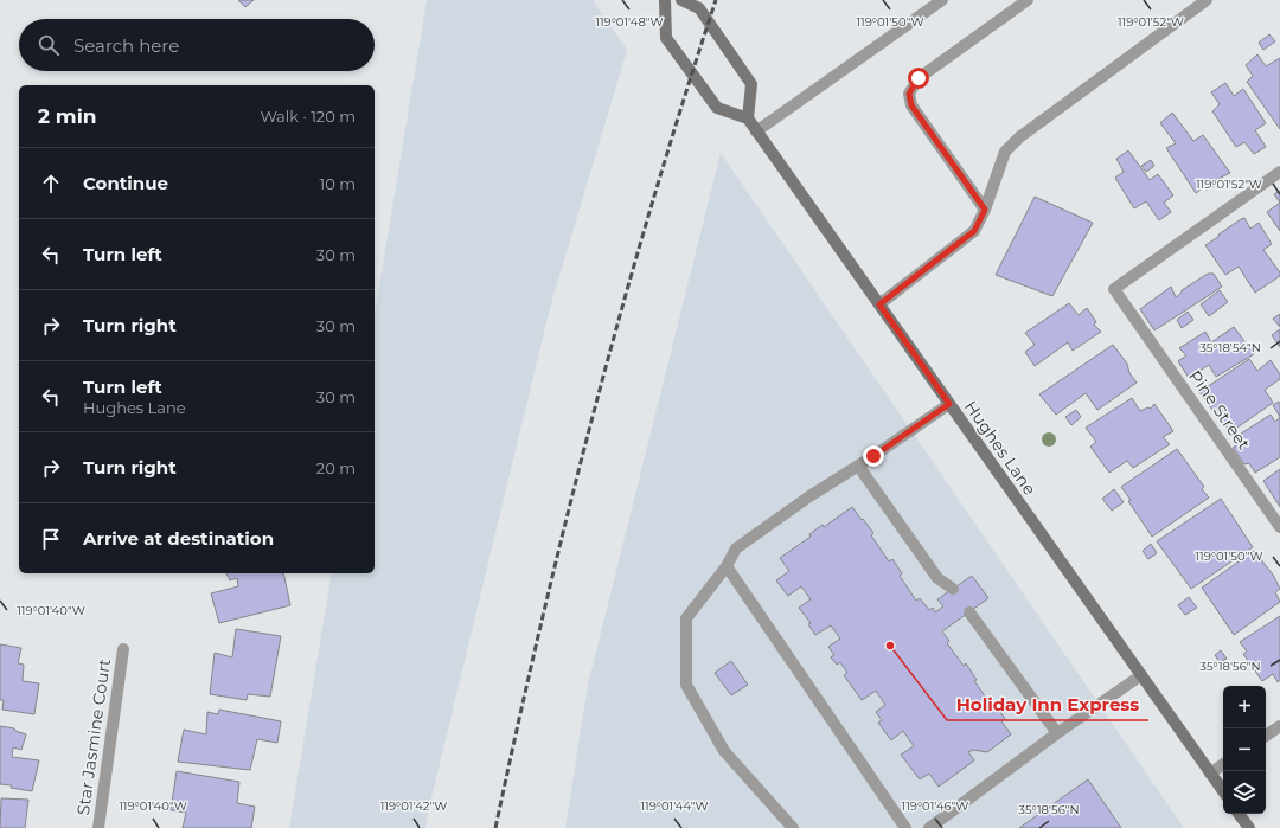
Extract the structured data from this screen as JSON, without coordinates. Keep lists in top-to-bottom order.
{
  "streets": {
    "street": ["Pine Street", "Hughes Lane", "Star Jasmine Court"]
  },
  "places": ["Holiday Inn Express"],
  "page": {
    "search": "Search here",
    "heading": ["2 min", "Walk · 120 m"],
    "list": [
      ["Continue", "10 m"],
      ["Turn left", "30 m"],
      ["Turn right", "30 m"],
      ["Turn left", "Hughes Lane", "30 m"],
      ["Turn right", "20 m"],
      "Arrive at destination"
    ],
    "map_buttons": ["+", "−"]
  },
  "coordinates": [
    "119°01'50\"W",
    "119°01'52\"W",
    "119°01'48\"W",
    "35°18'54\"N",
    "119°01'40\"W",
    "35°18'56\"N",
    "119°01'42\"W",
    "119°01'44\"W",
    "119°01'46\"W"
  ]
}
